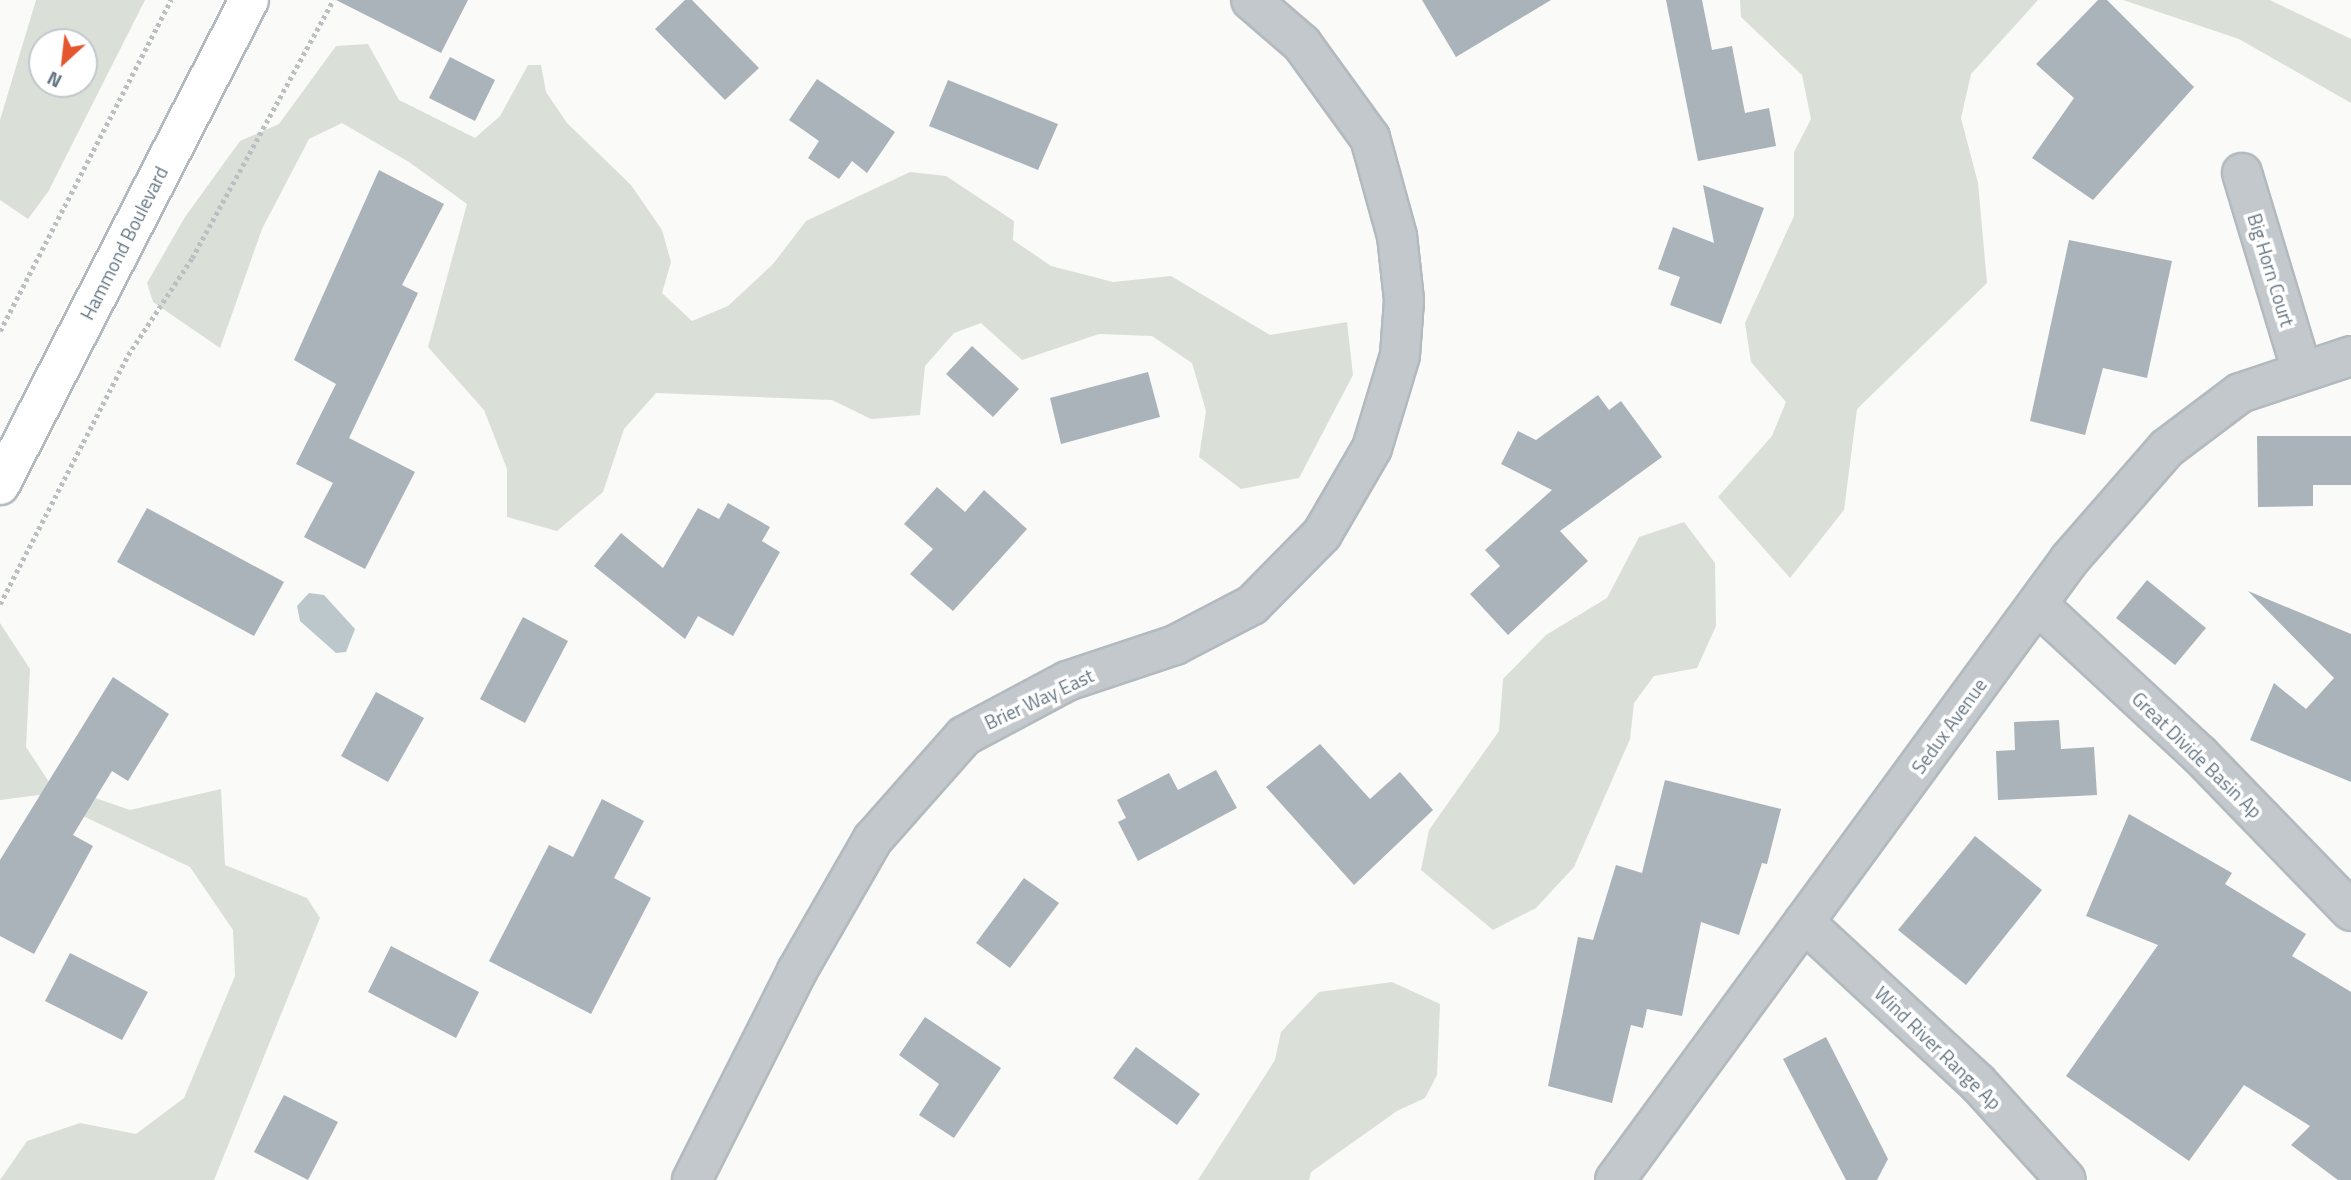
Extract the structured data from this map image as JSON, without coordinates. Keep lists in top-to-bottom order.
{
  "streets": {
    "street": [
      "Hammond Boulevard",
      "Big Horn Court",
      "Brier Way East",
      "Sedux Avenue",
      "Great Divide Basin Ap",
      "Wind River Range Ap"
    ]
  },
  "crossings": [
    ["Big Horn Court", "Sedux Avenue"],
    ["Sedux Avenue", "Great Divide Basin Ap"],
    ["Sedux Avenue", "Wind River Range Ap"]
  ],
  "north": "bottom left"
}
